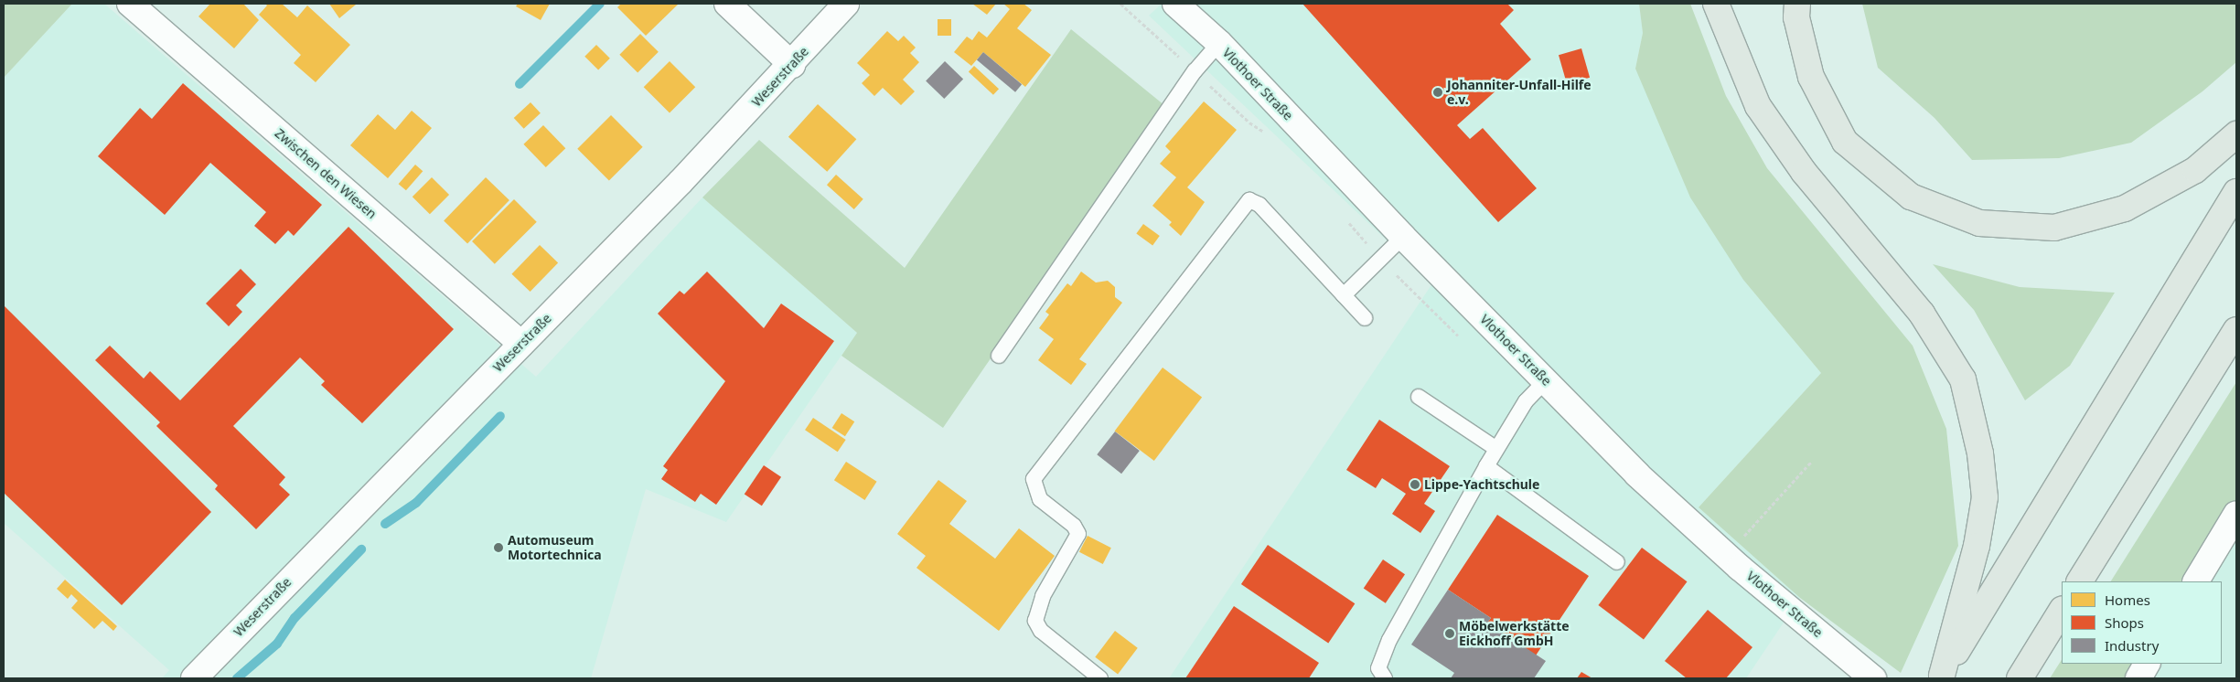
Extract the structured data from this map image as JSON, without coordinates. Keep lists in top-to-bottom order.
{
  "streets": {
    "street": ["Weserstraße", "Vlothoer Straße", "Zwischen den Wiesen"]
  },
  "crossings": [
    ["Weserstraße", "Zwischen den Wiesen"]
  ],
  "places": [
    "Johanniter-Unfall-Hilfe e.v.",
    "Lippe-Yachtschule",
    "Automuseum Motortechnica",
    "Möbelwerkstätte Eickhoff GmbH"
  ],
  "legend": ["Homes", "Shops", "Industry"]
}
